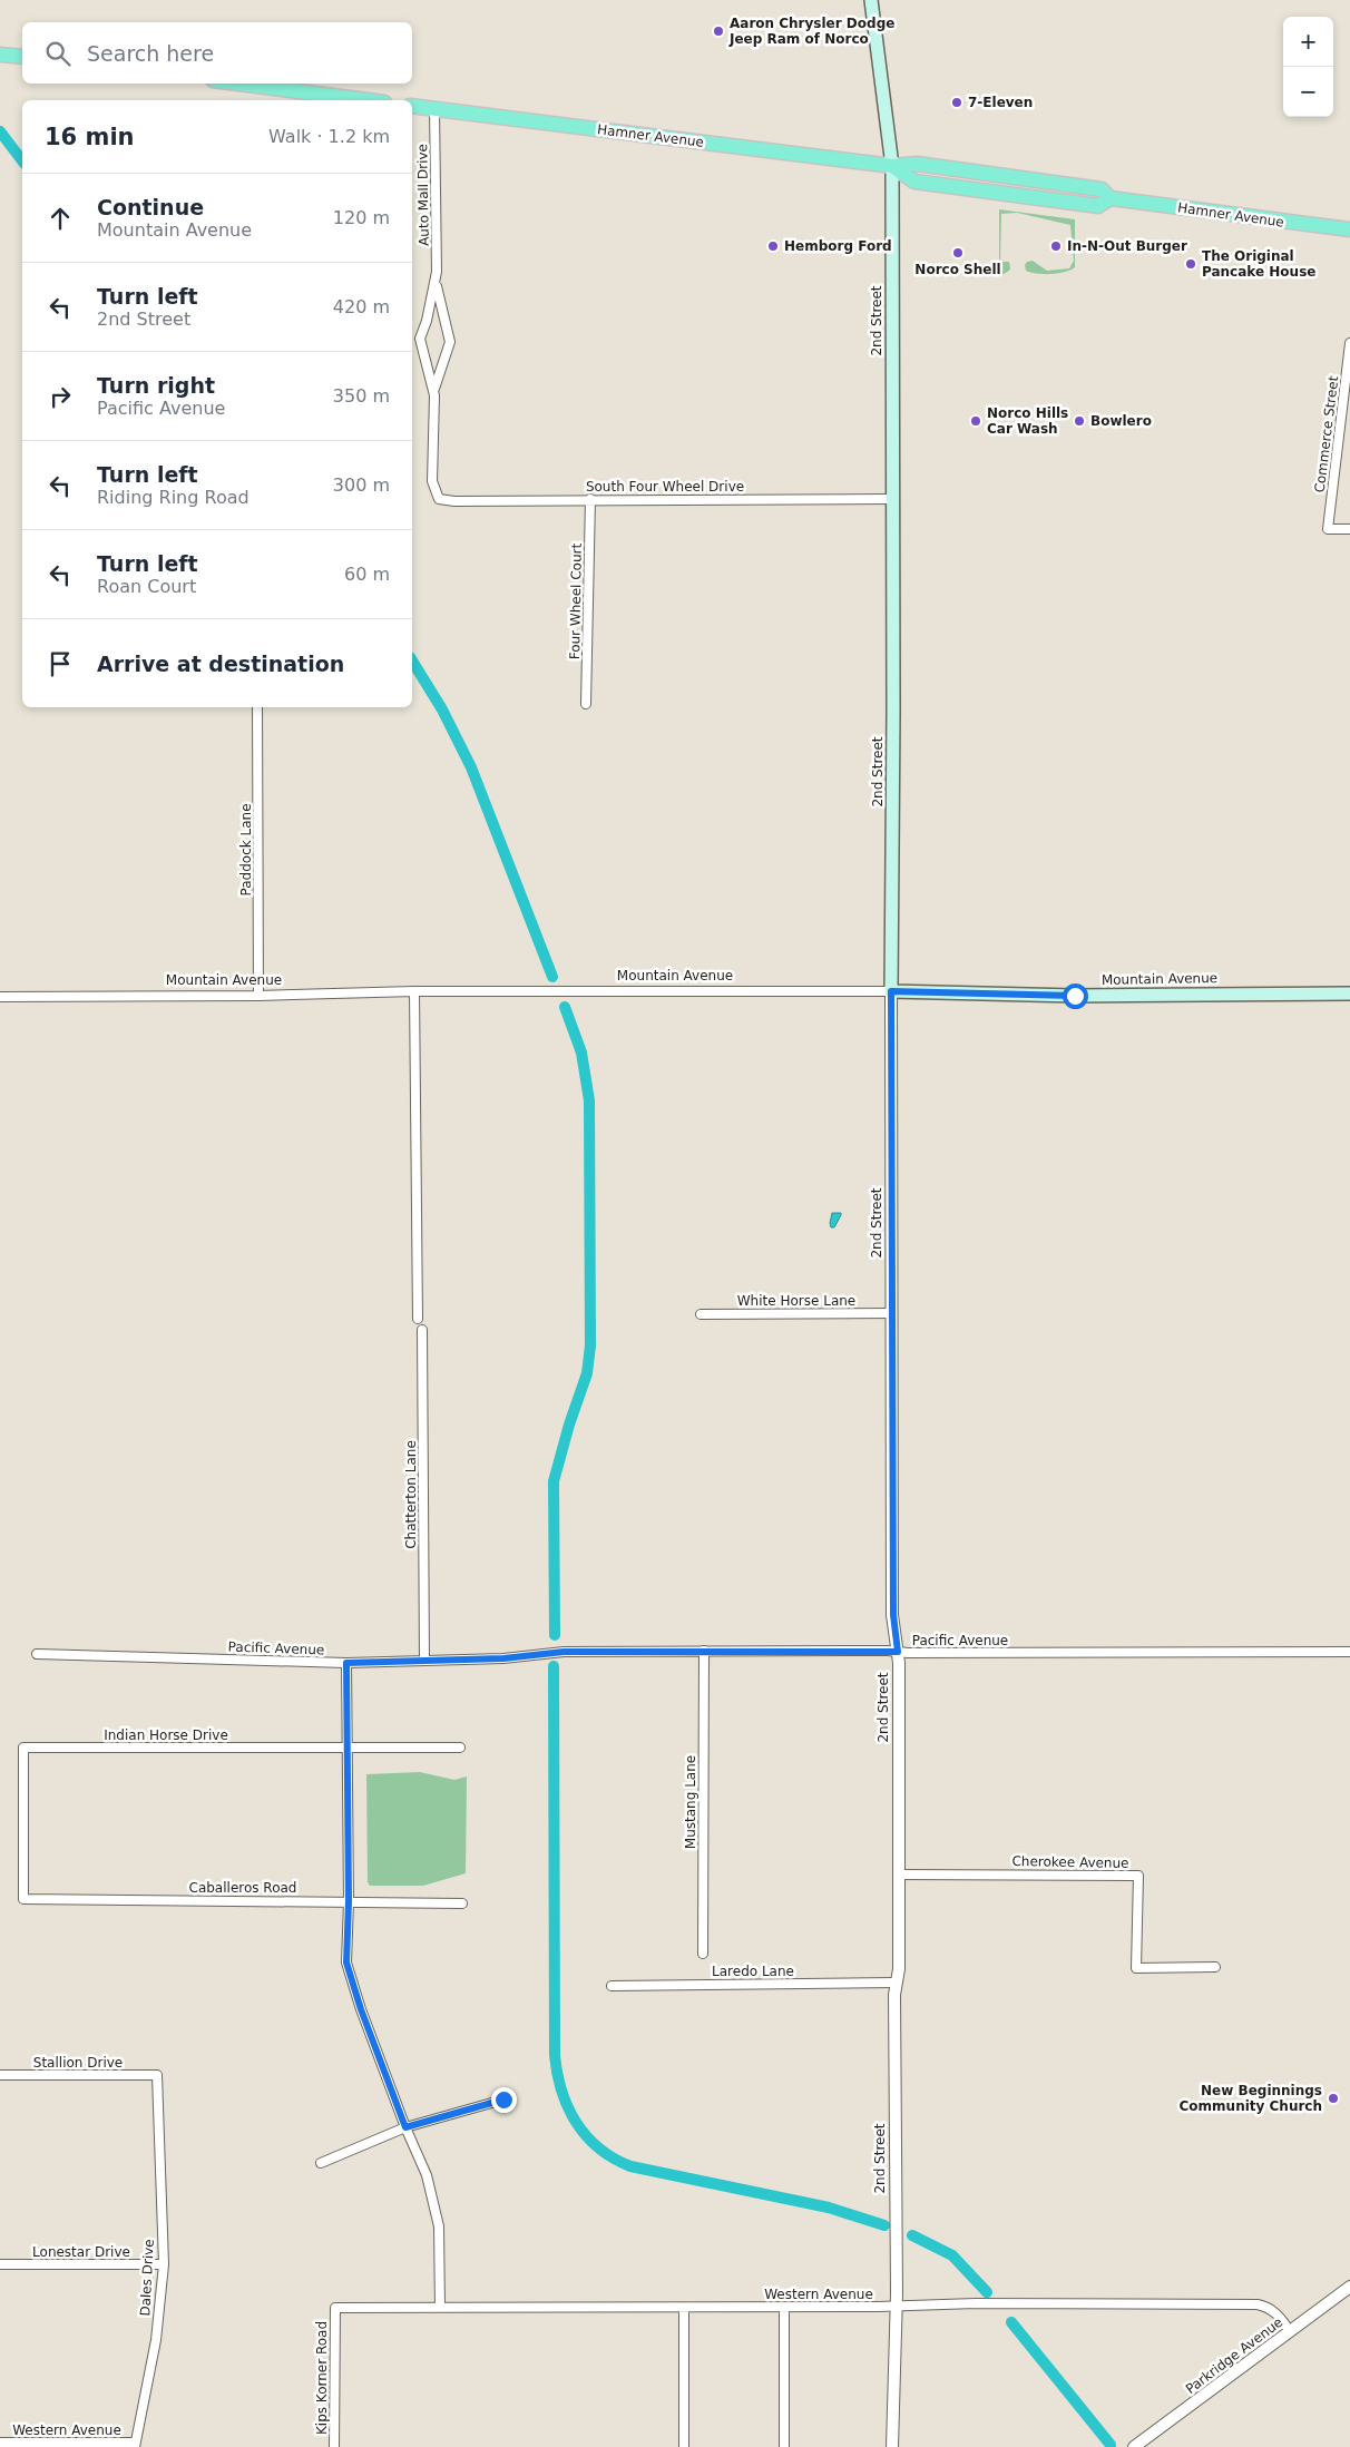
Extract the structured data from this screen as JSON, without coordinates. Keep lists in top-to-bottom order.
{
  "streets": {
    "main road": ["Hamner Avenue", "2nd Street", "Mountain Avenue"],
    "street": [
      "Auto Mall Drive",
      "Commerce Street",
      "South Four Wheel Drive",
      "Four Wheel Court",
      "Paddock Lane",
      "White Horse Lane",
      "Chatterton Lane",
      "Pacific Avenue",
      "Indian Horse Drive",
      "Mustang Lane",
      "Cherokee Avenue",
      "Caballeros Road",
      "Laredo Lane",
      "Stallion Drive",
      "Lonestar Drive",
      "Dales Drive",
      "Western Avenue",
      "Parkridge Avenue",
      "Kips Korner Road"
    ]
  },
  "crossings": [
    ["Hamner Avenue", "Auto Mall Drive"],
    ["Hamner Avenue", "2nd Street"],
    ["Auto Mall Drive", "South Four Wheel Drive"],
    ["2nd Street", "South Four Wheel Drive"],
    ["2nd Street", "Mountain Avenue"],
    ["2nd Street", "White Horse Lane"],
    ["2nd Street", "Pacific Avenue"],
    ["2nd Street", "Cherokee Avenue"],
    ["2nd Street", "Laredo Lane"],
    ["2nd Street", "Western Avenue"],
    ["South Four Wheel Drive", "Four Wheel Court"],
    ["Paddock Lane", "Mountain Avenue"],
    ["Chatterton Lane", "Pacific Avenue"],
    ["Pacific Avenue", "Mustang Lane"],
    ["Indian Horse Drive", "Caballeros Road"],
    ["Stallion Drive", "Dales Drive"],
    ["Lonestar Drive", "Dales Drive"],
    ["Dales Drive", "Western Avenue"],
    ["Western Avenue", "Parkridge Avenue"],
    ["Western Avenue", "Kips Korner Road"]
  ],
  "places": [
    "Aaron Chrysler Dodge Jeep Ram of Norco",
    "7-Eleven",
    "Hemborg Ford",
    "In-N-Out Burger",
    "Norco Shell",
    "The Original Pancake House",
    "Norco Hills Car Wash",
    "Bowlero",
    "New Beginnings Community Church"
  ],
  "page": {
    "map_buttons": ["+", "−"],
    "search": "Search here",
    "heading": ["16 min", "Walk · 1.2 km"],
    "list": [
      ["Continue", "Mountain Avenue", "120 m"],
      ["Turn left", "2nd Street", "420 m"],
      ["Turn right", "Pacific Avenue", "350 m"],
      ["Turn left", "Riding Ring Road", "300 m"],
      ["Turn left", "Roan Court", "60 m"],
      "Arrive at destination"
    ]
  }
}
